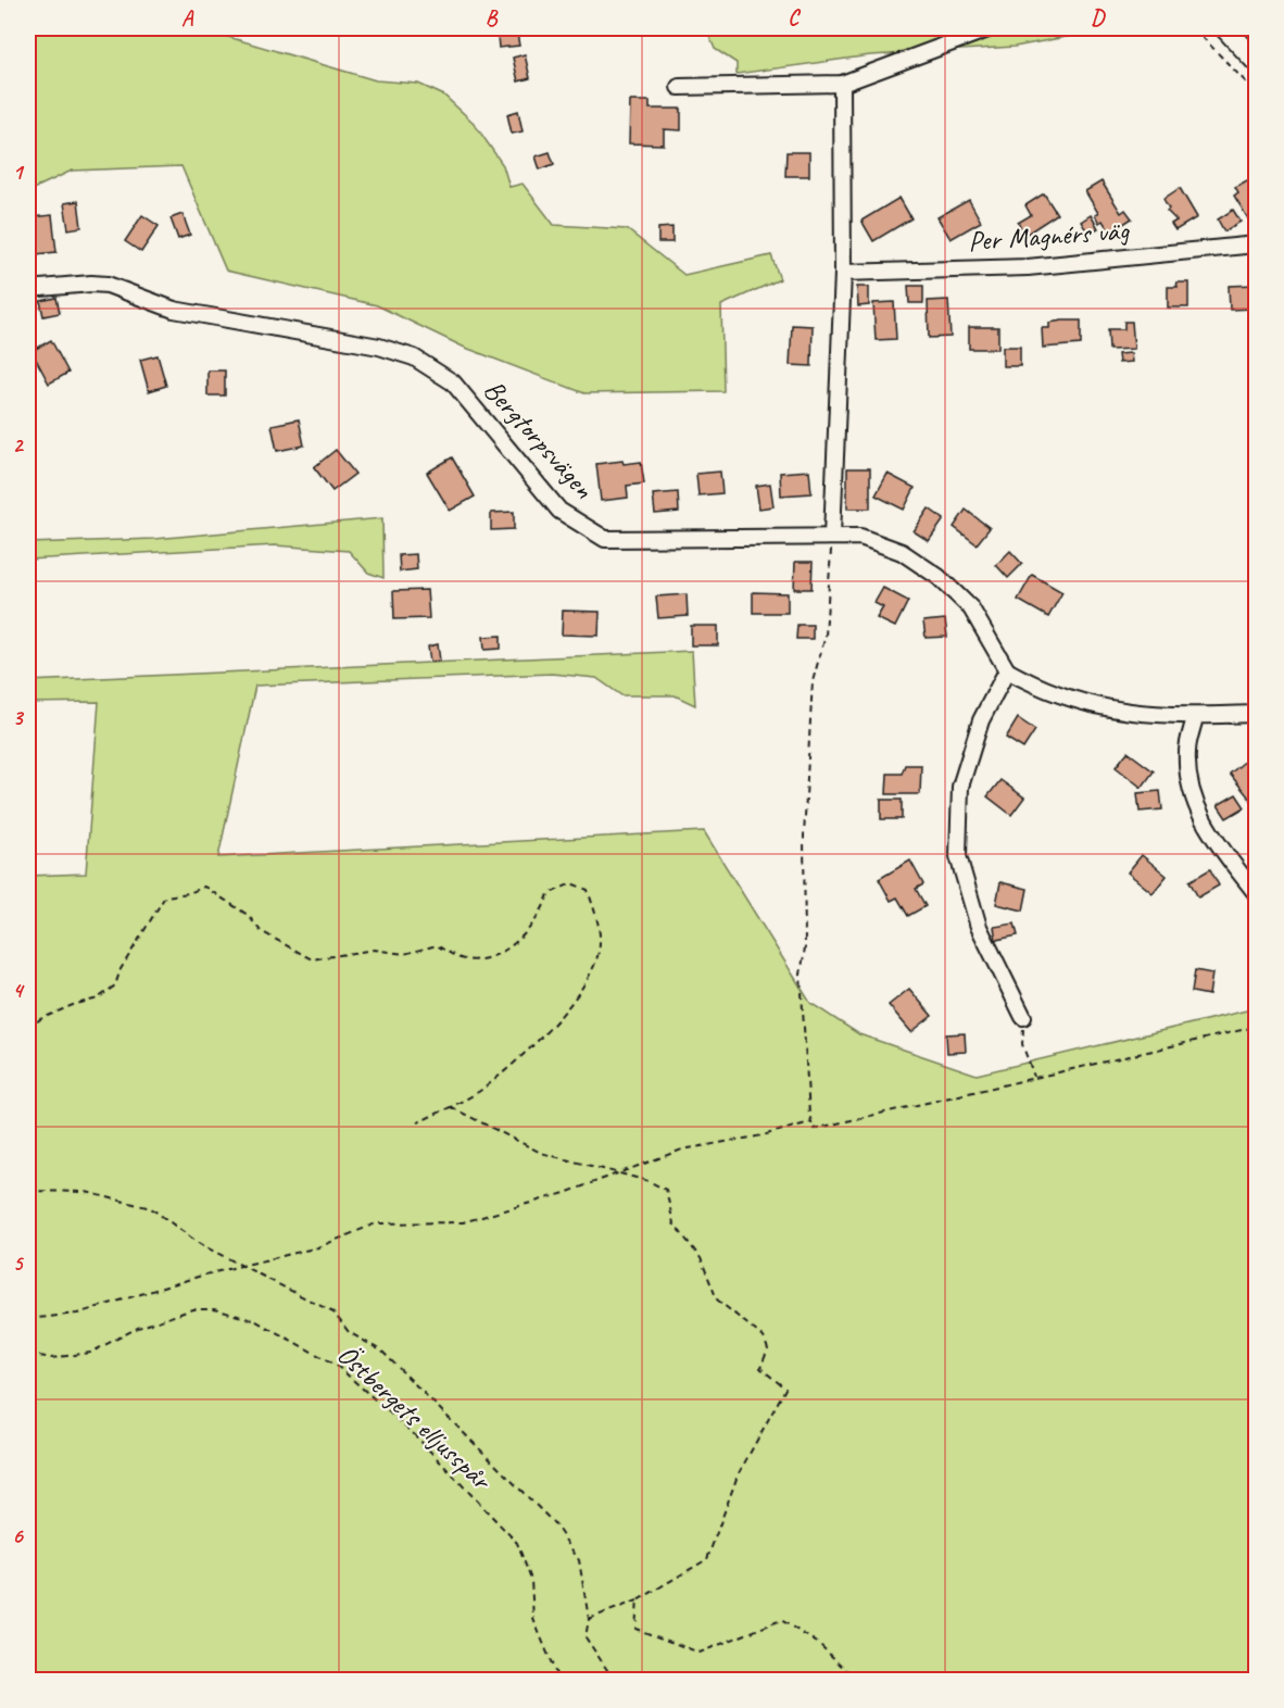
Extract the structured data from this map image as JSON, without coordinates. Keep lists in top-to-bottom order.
{
  "streets": {
    "street": ["Per Magnérs väg", "Bergtorpsvägen"],
    "path": ["Östbergets elljusspår"]
  },
  "grid": {
    "columns": [
      "A",
      "B",
      "C",
      "D"
    ],
    "rows": [
      "1",
      "2",
      "3",
      "4",
      "5",
      "6"
    ]
  }
}
